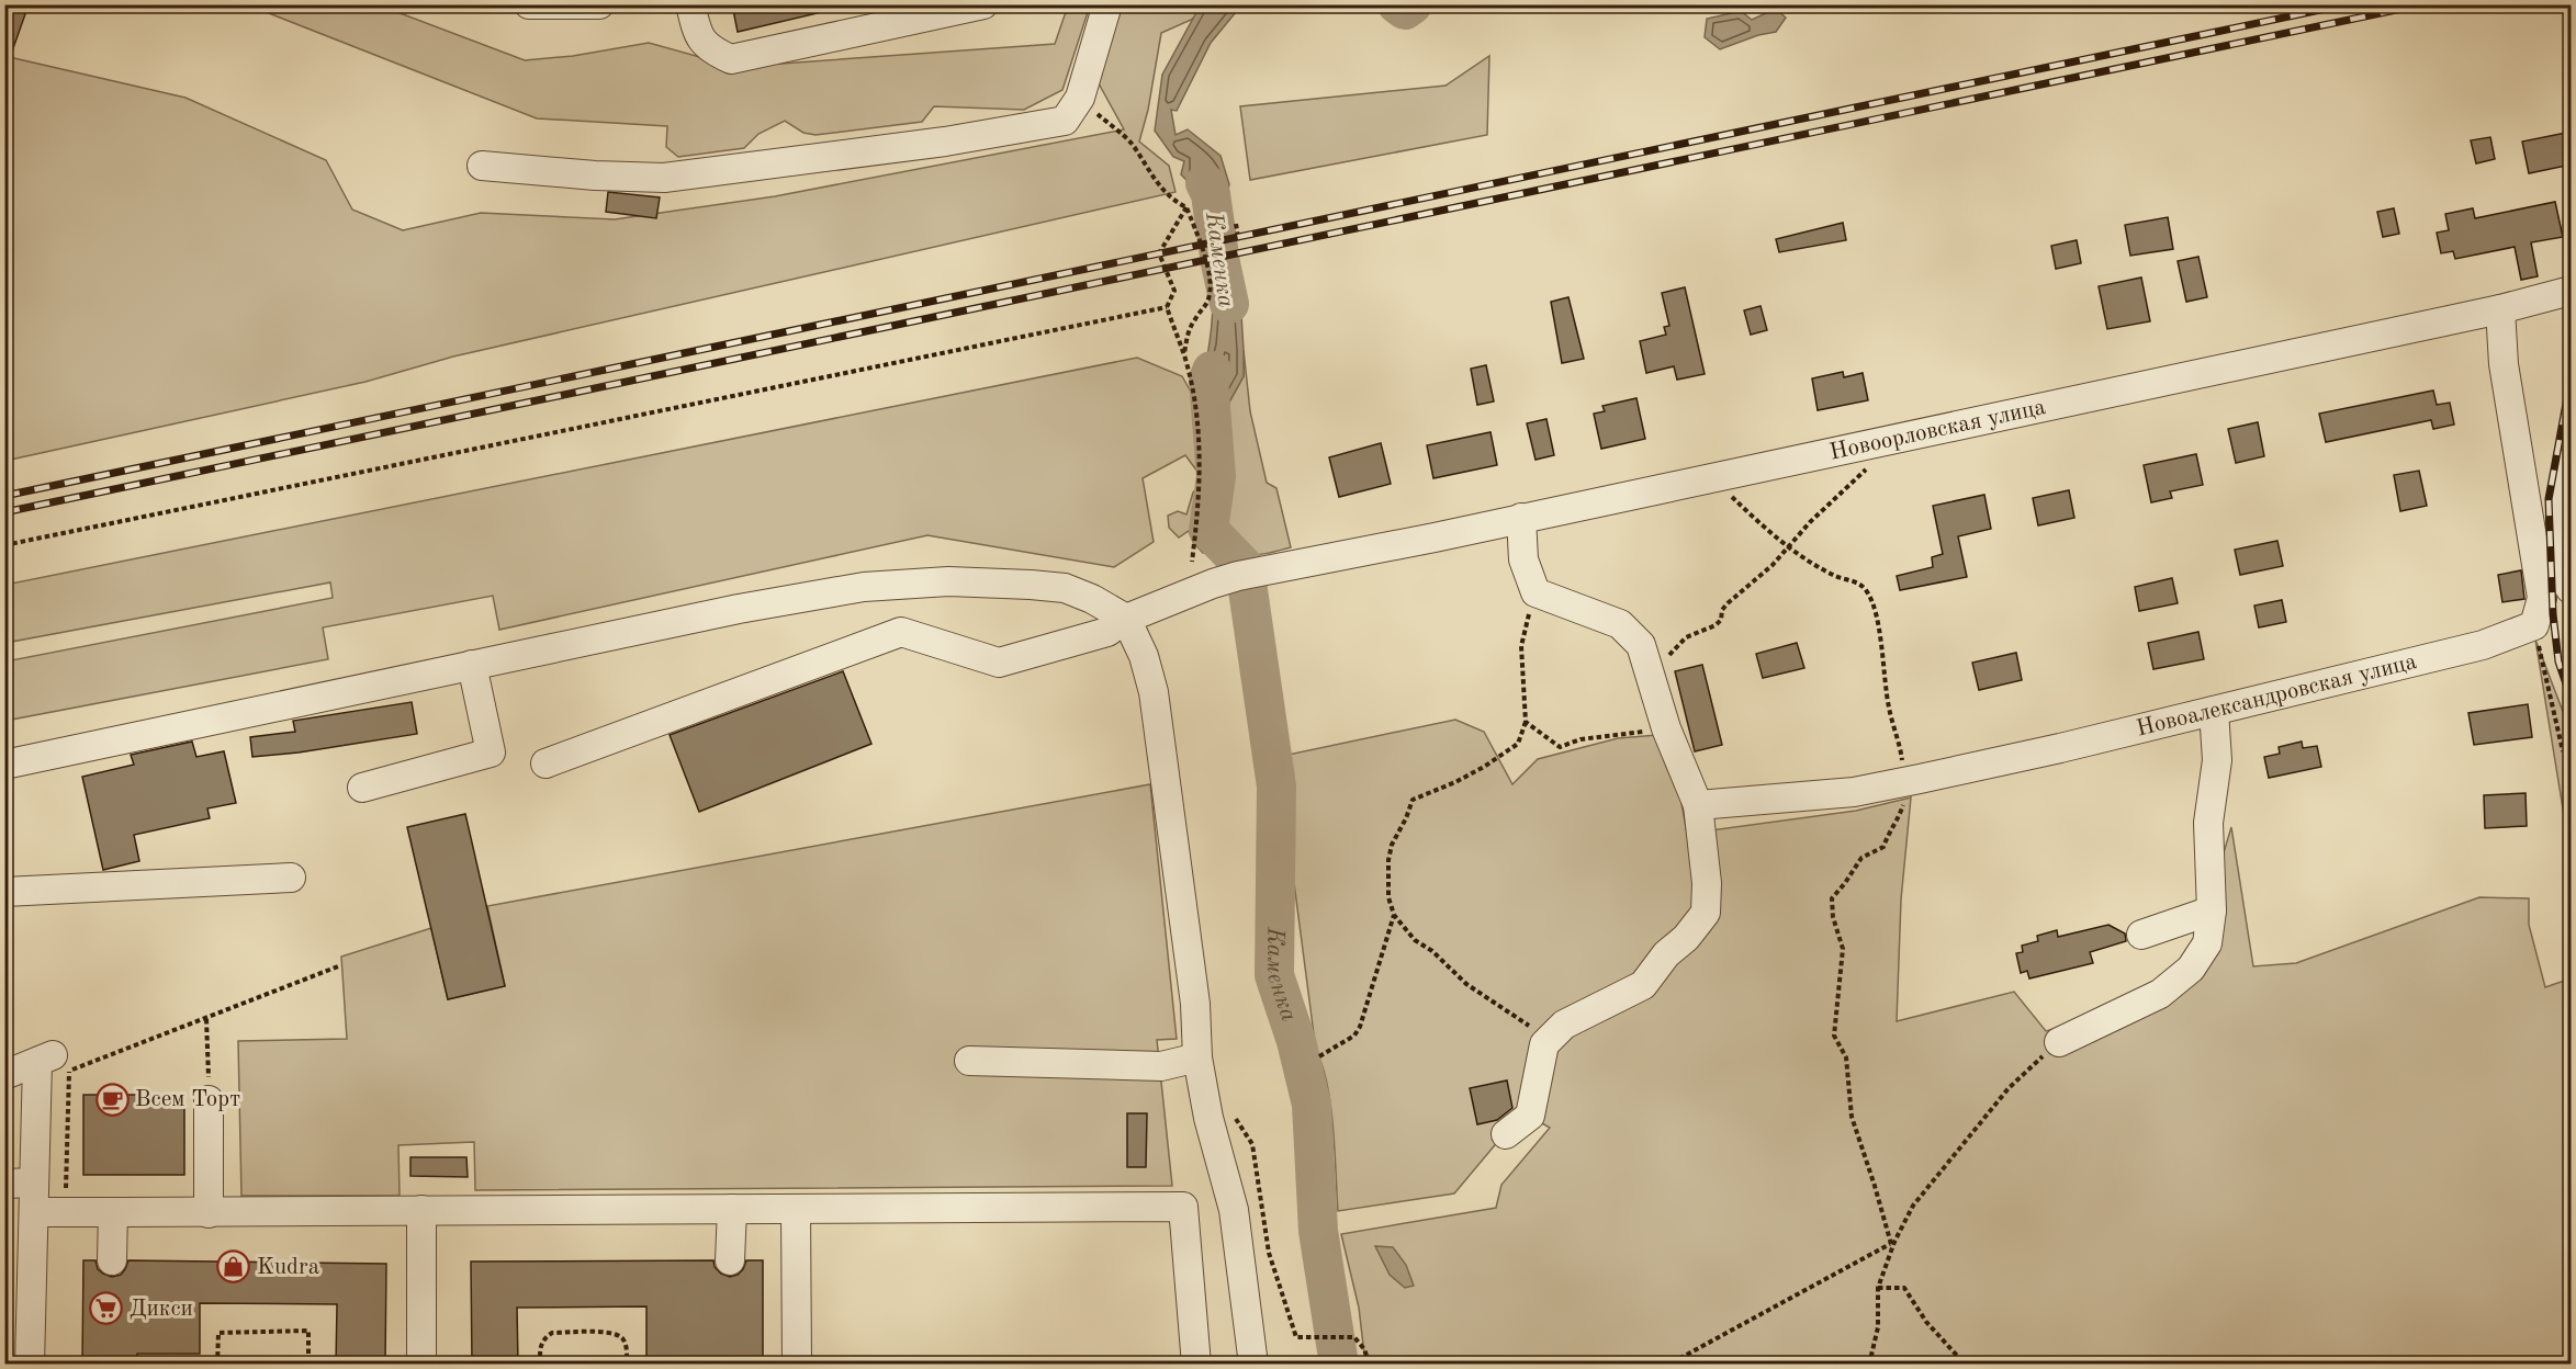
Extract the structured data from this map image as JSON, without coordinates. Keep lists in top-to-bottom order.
{
  "streets": {
    "street": ["Новоорловская улица", "Новоалександровская улица"]
  },
  "water": ["Каменка"],
  "places": {
    "cafe": ["Всем Торт"],
    "shop": ["Kudra"],
    "supermarket": ["Дикси"]
  }
}
